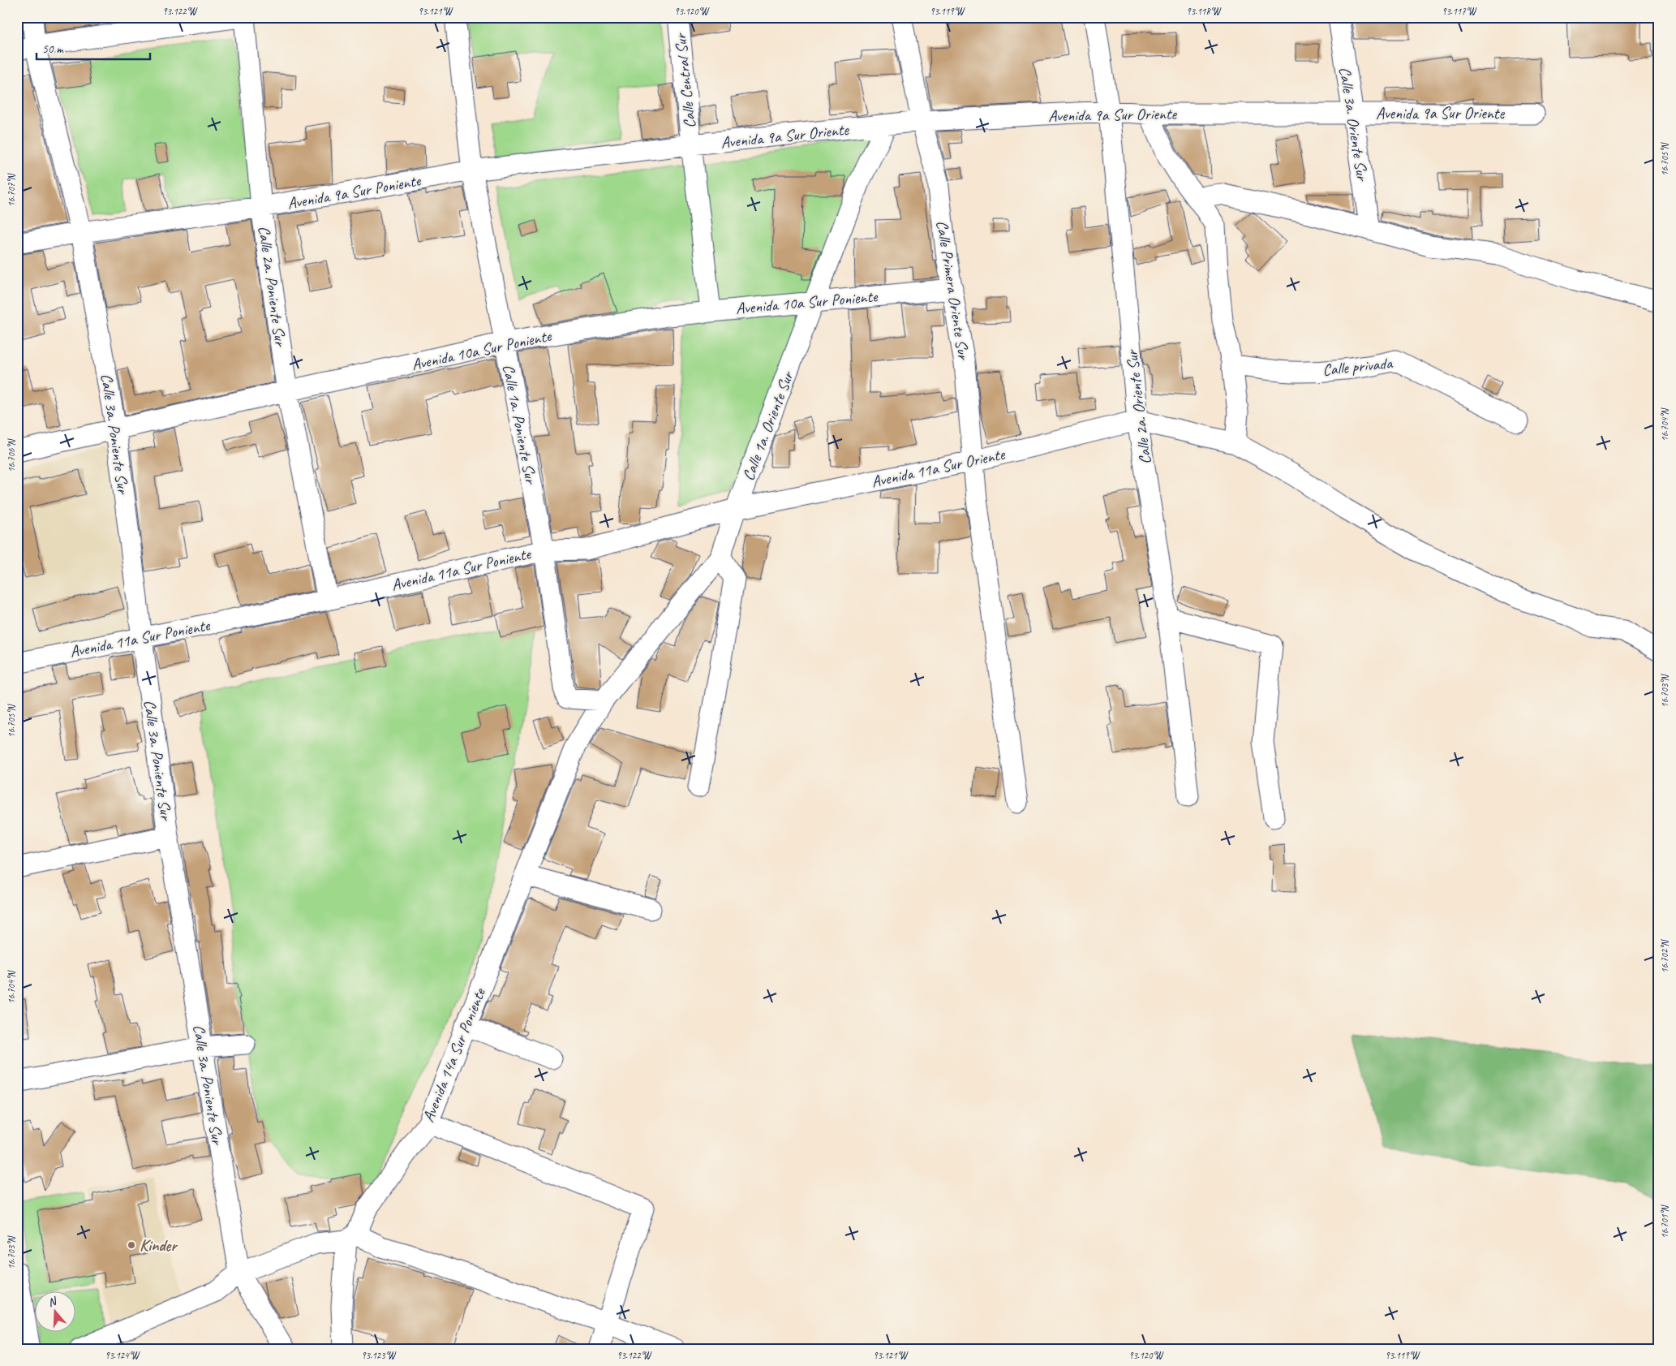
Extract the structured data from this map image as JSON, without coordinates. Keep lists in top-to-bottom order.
{
  "streets": {
    "street": [
      "Calle Central Sur",
      "Avenida 9a Sur Oriente",
      "Calle 3a. Oriente Sur",
      "Avenida 9a Sur Poniente",
      "Calle 2a. Poniente Sur",
      "Calle Primera Oriente Sur",
      "Avenida 10a Sur Poniente",
      "Calle privada",
      "Calle 2a. Oriente Sur",
      "Calle 1a. Poniente Sur",
      "Calle 1a. Oriente Sur",
      "Calle 3a. Poniente Sur",
      "Avenida 11a Sur Oriente",
      "Avenida 11a Sur Poniente",
      "Avenida 14a Sur Poniente"
    ]
  },
  "crossings": [
    ["Calle Central Sur", "Avenida 9a Sur Oriente"],
    ["Calle Central Sur", "Avenida 9a Sur Poniente"],
    ["Calle Central Sur", "Avenida 10a Sur Poniente"],
    ["Avenida 9a Sur Oriente", "Calle 3a. Oriente Sur"],
    ["Avenida 9a Sur Oriente", "Avenida 9a Sur Poniente"],
    ["Avenida 9a Sur Oriente", "Calle Primera Oriente Sur"],
    ["Avenida 9a Sur Oriente", "Calle 2a. Oriente Sur"],
    ["Avenida 9a Sur Oriente", "Calle 1a. Oriente Sur"],
    ["Avenida 9a Sur Poniente", "Calle 2a. Poniente Sur"],
    ["Avenida 9a Sur Poniente", "Calle 1a. Poniente Sur"],
    ["Avenida 9a Sur Poniente", "Calle 3a. Poniente Sur"],
    ["Calle 2a. Poniente Sur", "Avenida 10a Sur Poniente"],
    ["Calle 2a. Poniente Sur", "Avenida 11a Sur Poniente"],
    ["Calle Primera Oriente Sur", "Avenida 10a Sur Poniente"],
    ["Calle Primera Oriente Sur", "Avenida 11a Sur Oriente"],
    ["Avenida 10a Sur Poniente", "Calle 1a. Poniente Sur"],
    ["Avenida 10a Sur Poniente", "Calle 1a. Oriente Sur"],
    ["Avenida 10a Sur Poniente", "Calle 3a. Poniente Sur"],
    ["Calle 2a. Oriente Sur", "Avenida 11a Sur Oriente"],
    ["Calle 1a. Poniente Sur", "Calle 1a. Oriente Sur"],
    ["Calle 1a. Poniente Sur", "Avenida 11a Sur Poniente"],
    ["Calle 1a. Poniente Sur", "Avenida 14a Sur Poniente"],
    ["Calle 1a. Oriente Sur", "Avenida 11a Sur Oriente"],
    ["Calle 1a. Oriente Sur", "Avenida 11a Sur Poniente"],
    ["Calle 1a. Oriente Sur", "Avenida 14a Sur Poniente"],
    ["Calle 3a. Poniente Sur", "Avenida 11a Sur Poniente"],
    ["Avenida 11a Sur Oriente", "Avenida 11a Sur Poniente"]
  ],
  "places": ["Kinder"],
  "scale_bar": "50 m",
  "north": "top",
  "coordinates": [
    "93.122°W",
    "93.121°W",
    "93.120°W",
    "93.119°W",
    "93.118°W",
    "93.117°W",
    "16.705°N",
    "16.707°N",
    "16.704°N",
    "16.706°N",
    "16.703°N",
    "16.702°N",
    "16.701°N",
    "93.124°W",
    "93.123°W"
  ]
}
